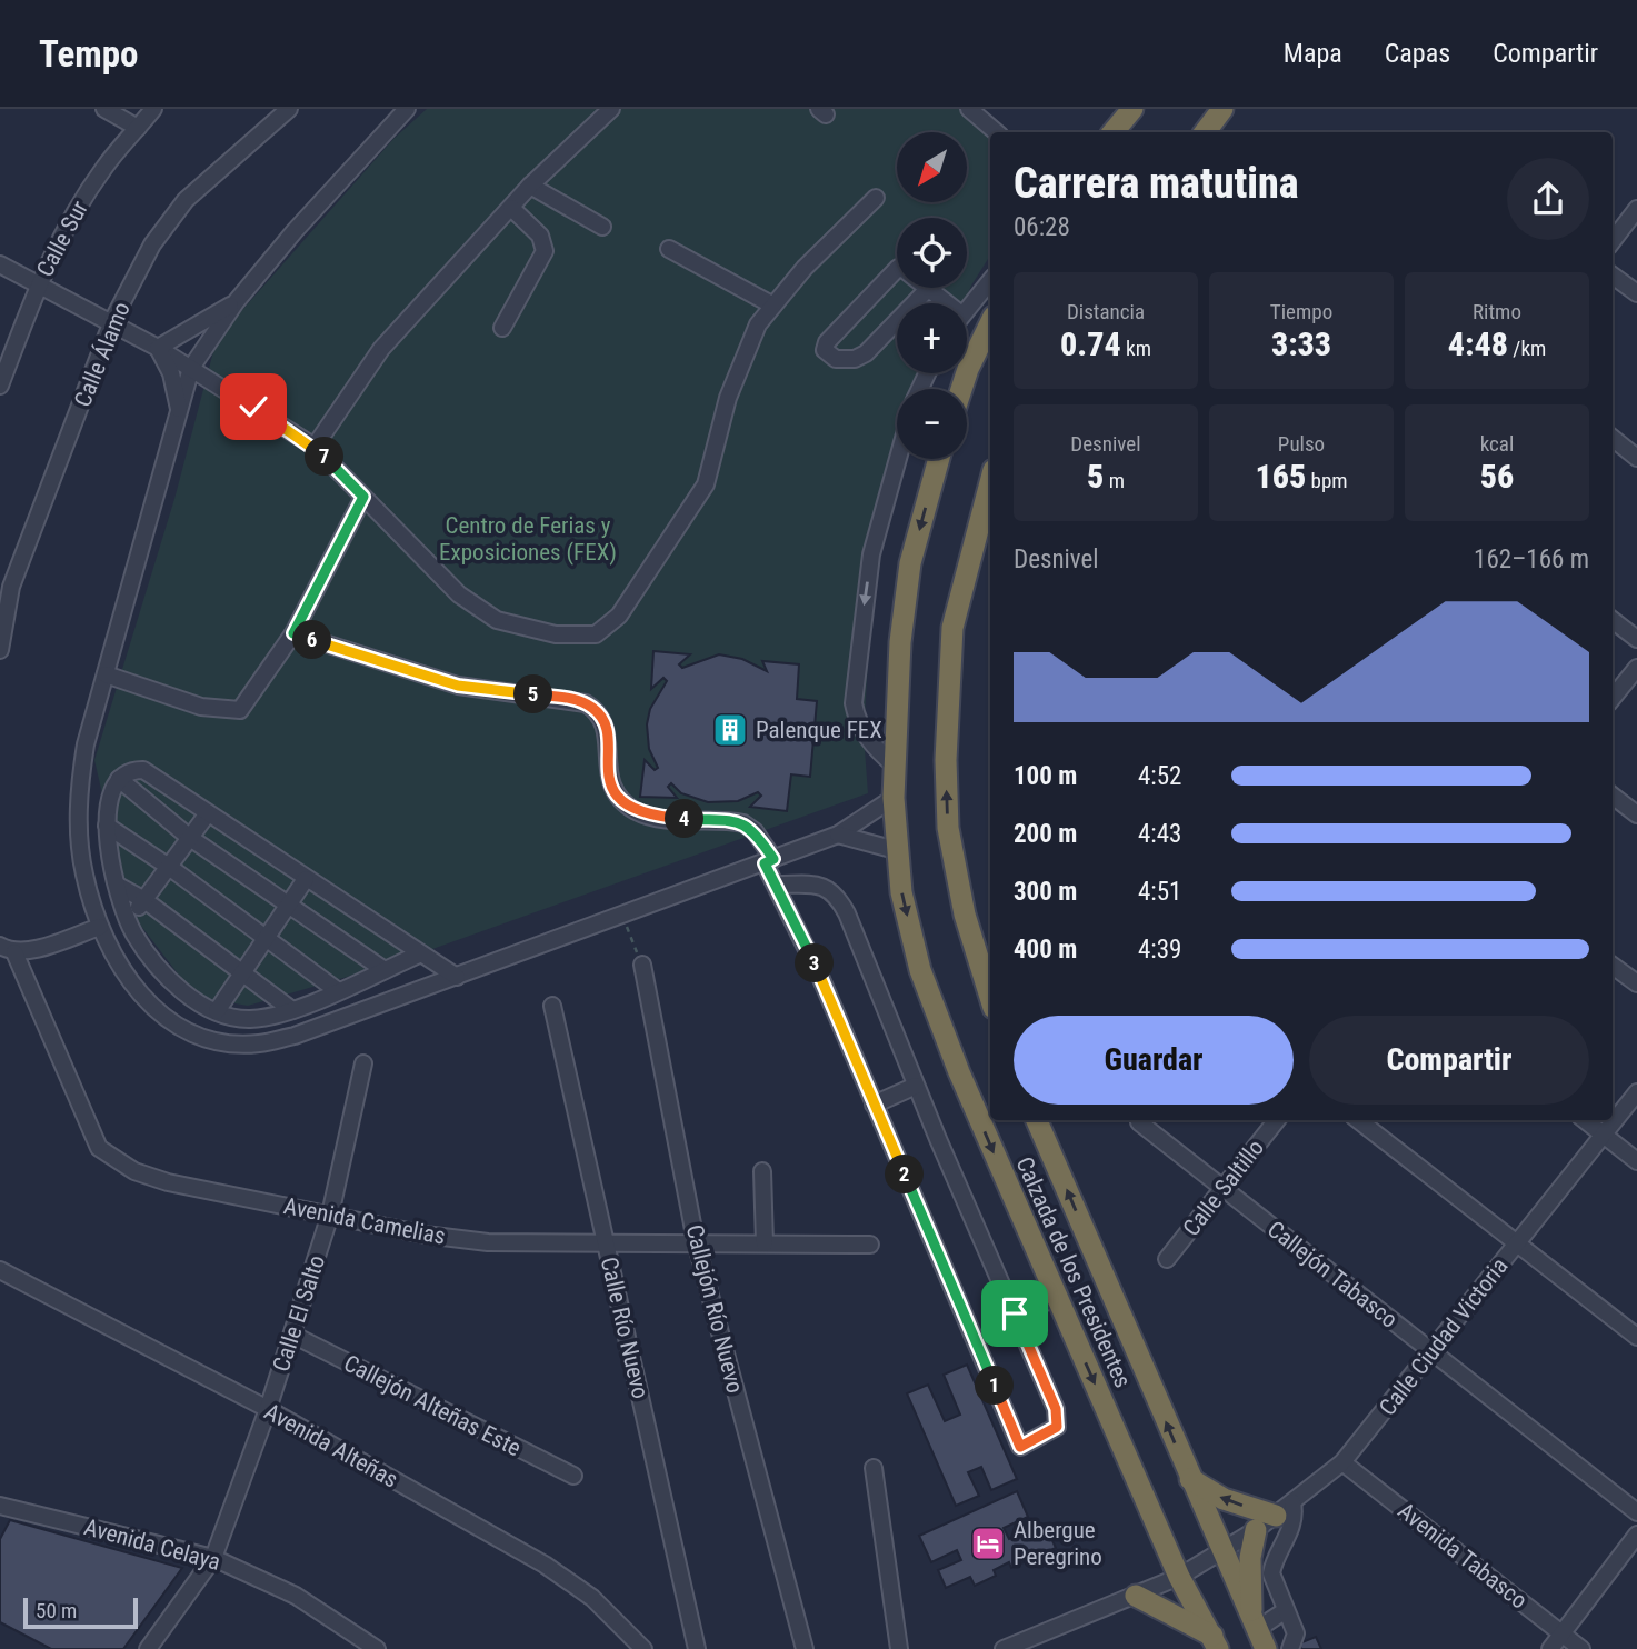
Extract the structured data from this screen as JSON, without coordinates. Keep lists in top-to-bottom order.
{
  "streets": {
    "highway": ["Calzada de los Presidentes"],
    "street": [
      "Calle Sur",
      "Calle Álamo",
      "Calle Saltillo",
      "Avenida Camelias",
      "Callejón Tabasco",
      "Callejón Río Nuevo",
      "Calle El Salto",
      "Calle Río Nuevo",
      "Calle Ciudad Victoria",
      "Callejón Alteñas Este",
      "Avenida Alteñas",
      "Avenida Celaya",
      "Avenida Tabasco"
    ]
  },
  "crossings": [
    ["Calle Saltillo", "Callejón Tabasco"],
    ["Avenida Camelias", "Callejón Río Nuevo"],
    ["Avenida Camelias", "Calle El Salto"],
    ["Avenida Camelias", "Calle Río Nuevo"],
    ["Calzada de los Presidentes", "Calle Ciudad Victoria"],
    ["Callejón Tabasco", "Calle Ciudad Victoria"],
    ["Calle El Salto", "Callejón Alteñas Este"],
    ["Calle El Salto", "Avenida Alteñas"],
    ["Calle El Salto", "Avenida Celaya"],
    ["Calle Ciudad Victoria", "Avenida Tabasco"]
  ],
  "parks": ["Centro de Ferias y Exposiciones (FEX)"],
  "places": {
    "building": ["Palenque FEX"],
    "hotel": ["Albergue Peregrino"]
  },
  "scale_bar": "50 m",
  "north": "bottom left",
  "page": {
    "header": "Tempo",
    "nav": ["Mapa", "Capas", "Compartir"],
    "map_buttons": ["+", "−"],
    "heading": ["Carrera matutina", "06:28"],
    "stats": [
      ["Distancia", "0.74 km"],
      ["Tiempo", "3:33"],
      ["Ritmo", "4:48 /km"],
      ["Desnivel", "5 m"],
      ["Pulso", "165 bpm"],
      ["kcal", "56"]
    ],
    "pins": [
      "7",
      "6",
      "5",
      "4",
      "3",
      "2",
      "1"
    ],
    "chart": ["Desnivel", "162–166 m"],
    "list": [
      {
        "name": "100 m",
        "note": "4:52"
      },
      {
        "name": "200 m",
        "note": "4:43"
      },
      {
        "name": "300 m",
        "note": "4:51"
      },
      {
        "name": "400 m",
        "note": "4:39"
      }
    ],
    "buttons": ["Guardar", "Compartir"],
    "scale": "50 m"
  }
}
